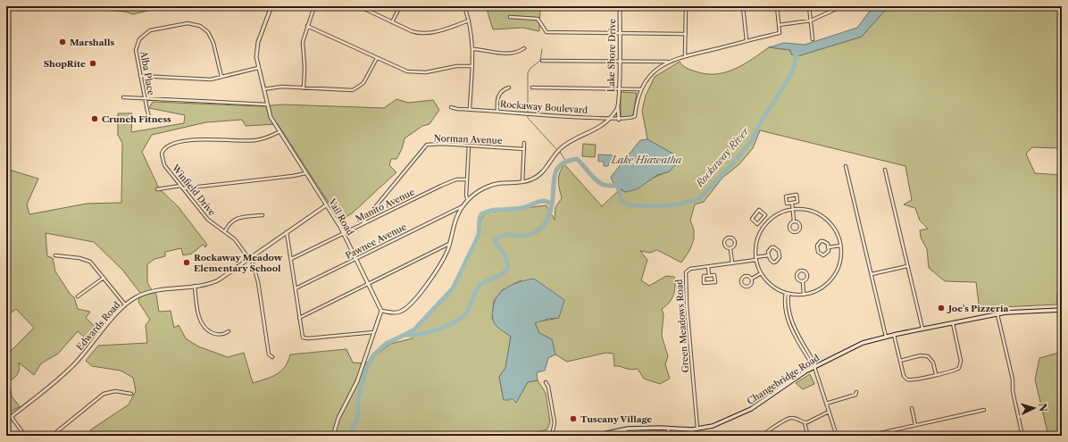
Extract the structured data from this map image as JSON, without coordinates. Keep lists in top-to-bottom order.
{
  "streets": {
    "main road": ["Changebridge Road"],
    "street": [
      "Lake Shore Drive",
      "Alba Place",
      "Rockaway Boulevard",
      "Norman Avenue",
      "Winfield Drive",
      "Manito Avenue",
      "Vail Road",
      "Pawnee Avenue",
      "Edwards Road",
      "Green Meadows Road"
    ]
  },
  "crossings": [
    ["Lake Shore Drive", "Rockaway Boulevard"],
    ["Lake Shore Drive", "Vail Road"],
    ["Lake Shore Drive", "Pawnee Avenue"],
    ["Norman Avenue", "Manito Avenue"],
    ["Winfield Drive", "Vail Road"],
    ["Winfield Drive", "Edwards Road"],
    ["Manito Avenue", "Vail Road"],
    ["Vail Road", "Pawnee Avenue"],
    ["Vail Road", "Edwards Road"],
    ["Green Meadows Road", "Changebridge Road"]
  ],
  "water": ["Rockaway River", "Lake Hiawatha"],
  "places": [
    "Marshalls",
    "ShopRite",
    "Crunch Fitness",
    "Rockaway Meadow Elementary School",
    "Joe's Pizzeria",
    "Tuscany Village"
  ],
  "north": "right"
}
